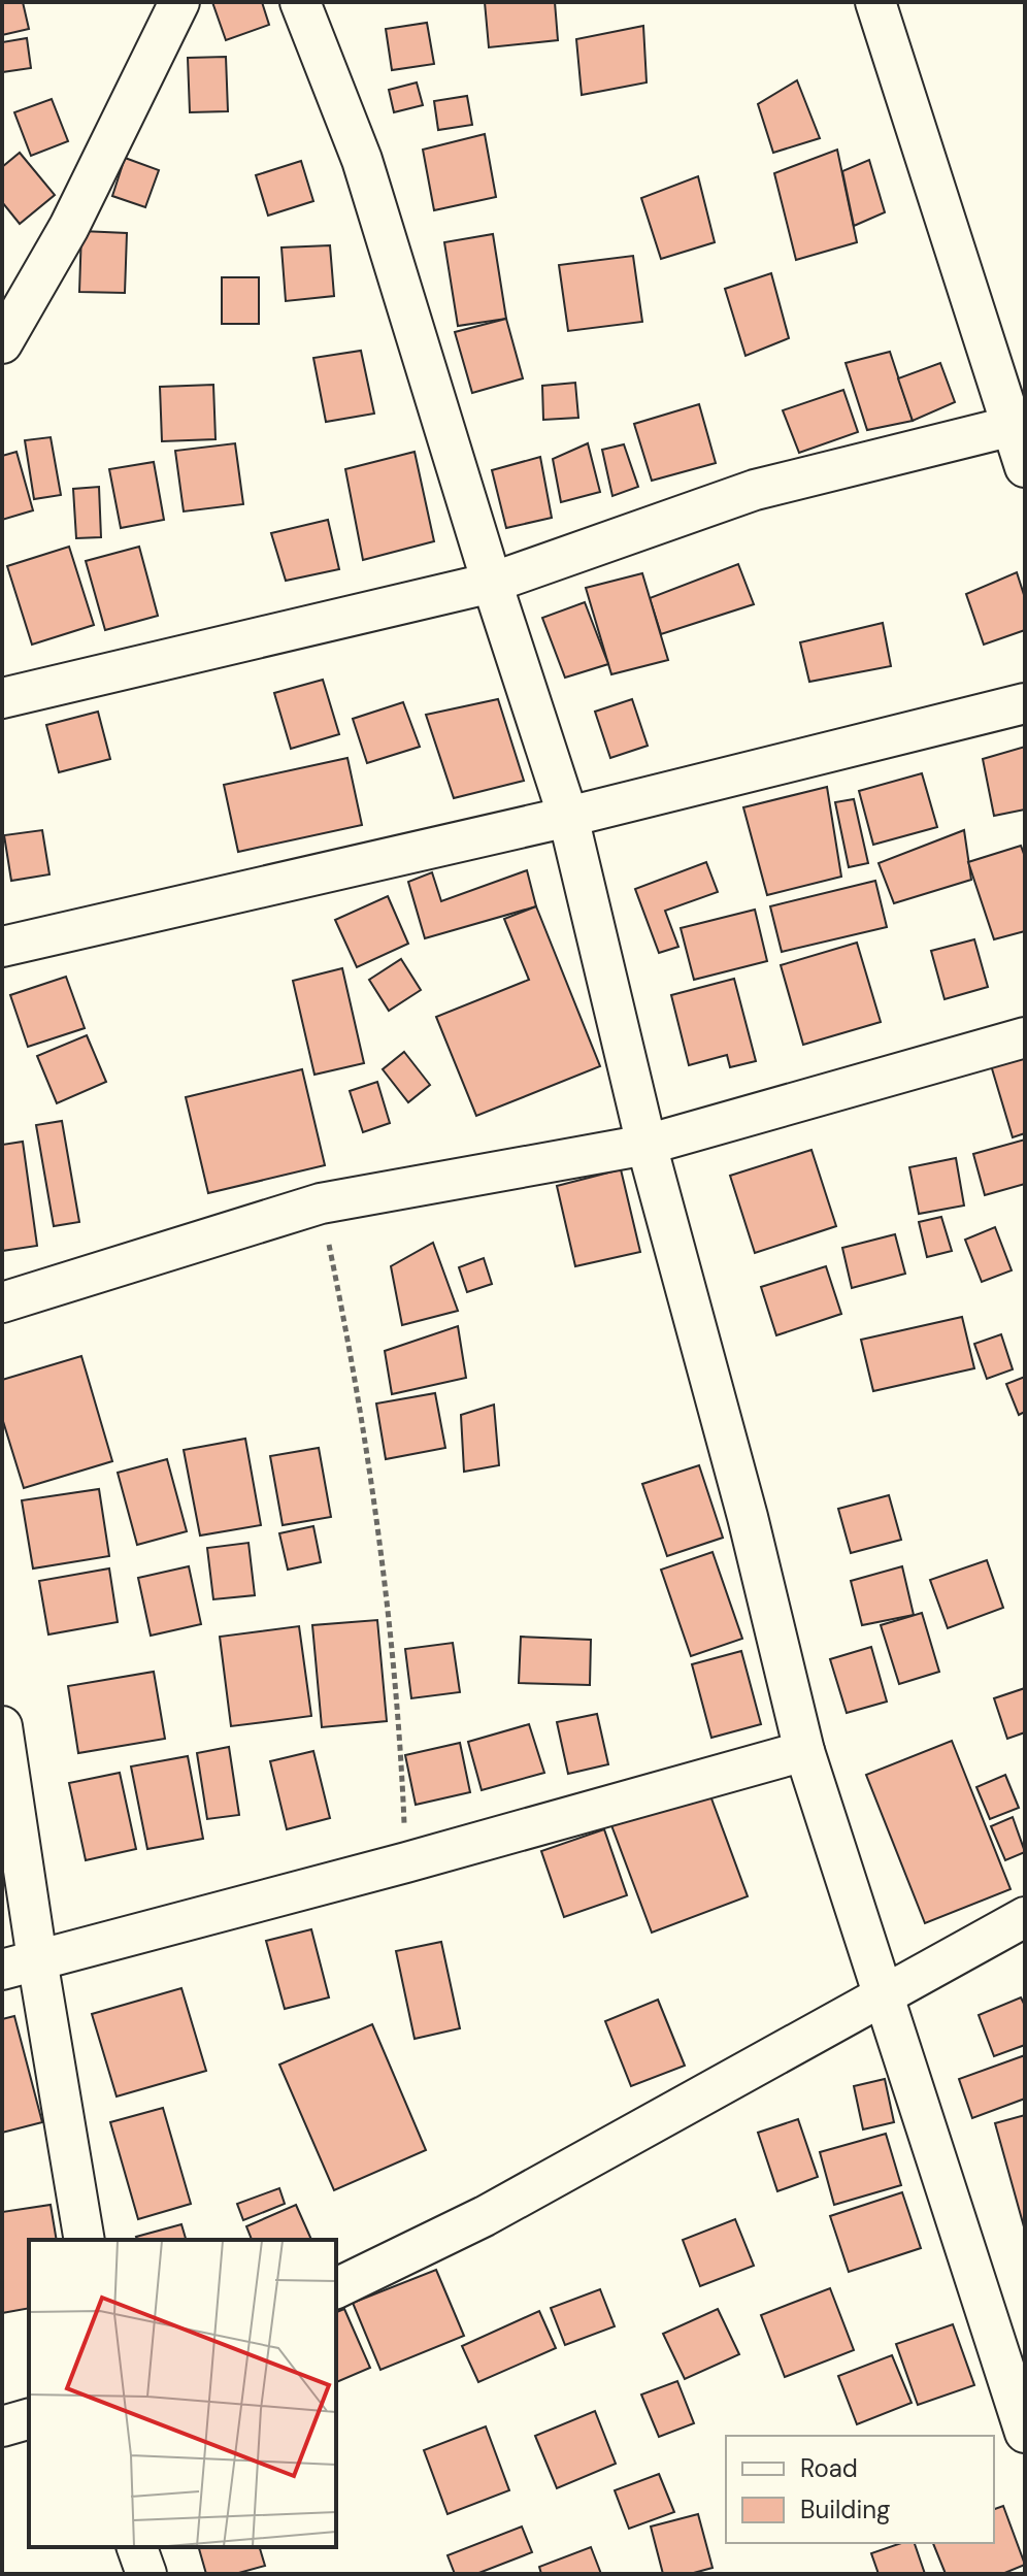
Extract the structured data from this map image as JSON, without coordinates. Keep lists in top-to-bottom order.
{
  "legend": ["Road", "Building"]
}
